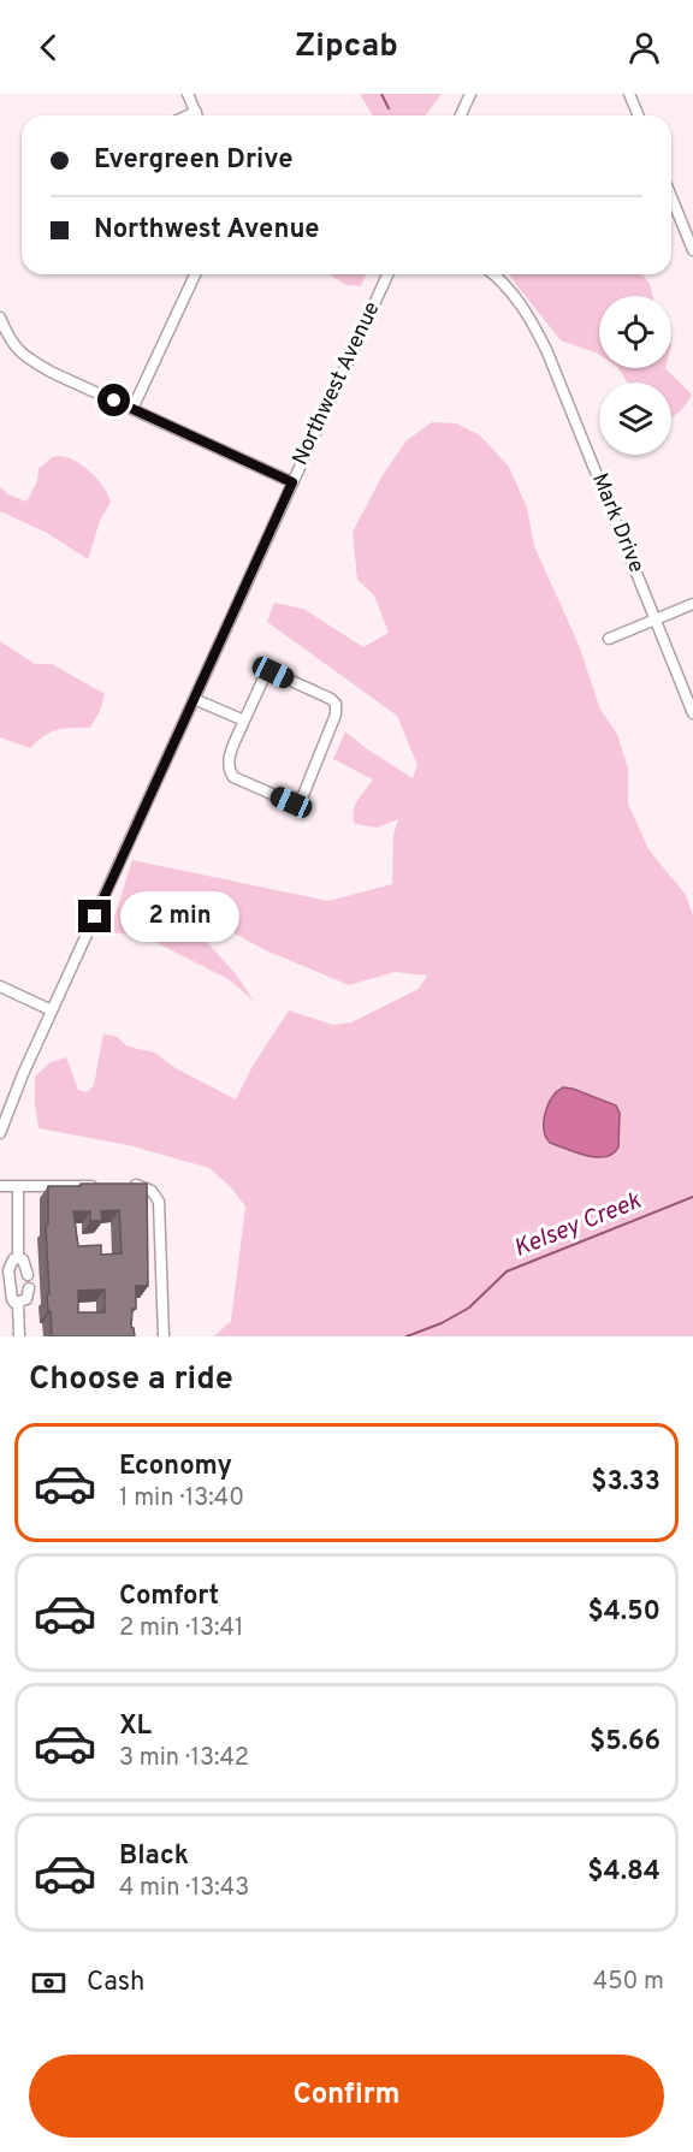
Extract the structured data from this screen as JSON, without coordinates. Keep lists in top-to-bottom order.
{
  "streets": {
    "street": ["Northwest Avenue", "Mark Drive"]
  },
  "water": ["Kelsey Creek"],
  "page": {
    "header": "Zipcab",
    "banner": ["Evergreen Drive", "Northwest Avenue"],
    "bubble": "2 min",
    "heading": "Choose a ride",
    "list": [
      {
        "name": "Economy",
        "note": "1 min · 13:40",
        "value": "$3.33"
      },
      {
        "name": "Comfort",
        "note": "2 min · 13:41",
        "value": "$4.50"
      },
      {
        "name": "XL",
        "note": "3 min · 13:42",
        "value": "$5.66"
      },
      {
        "name": "Black",
        "note": "4 min · 13:43",
        "value": "$4.84"
      }
    ],
    "pay": ["Cash", "450 m"],
    "buttons": "Confirm"
  }
}
